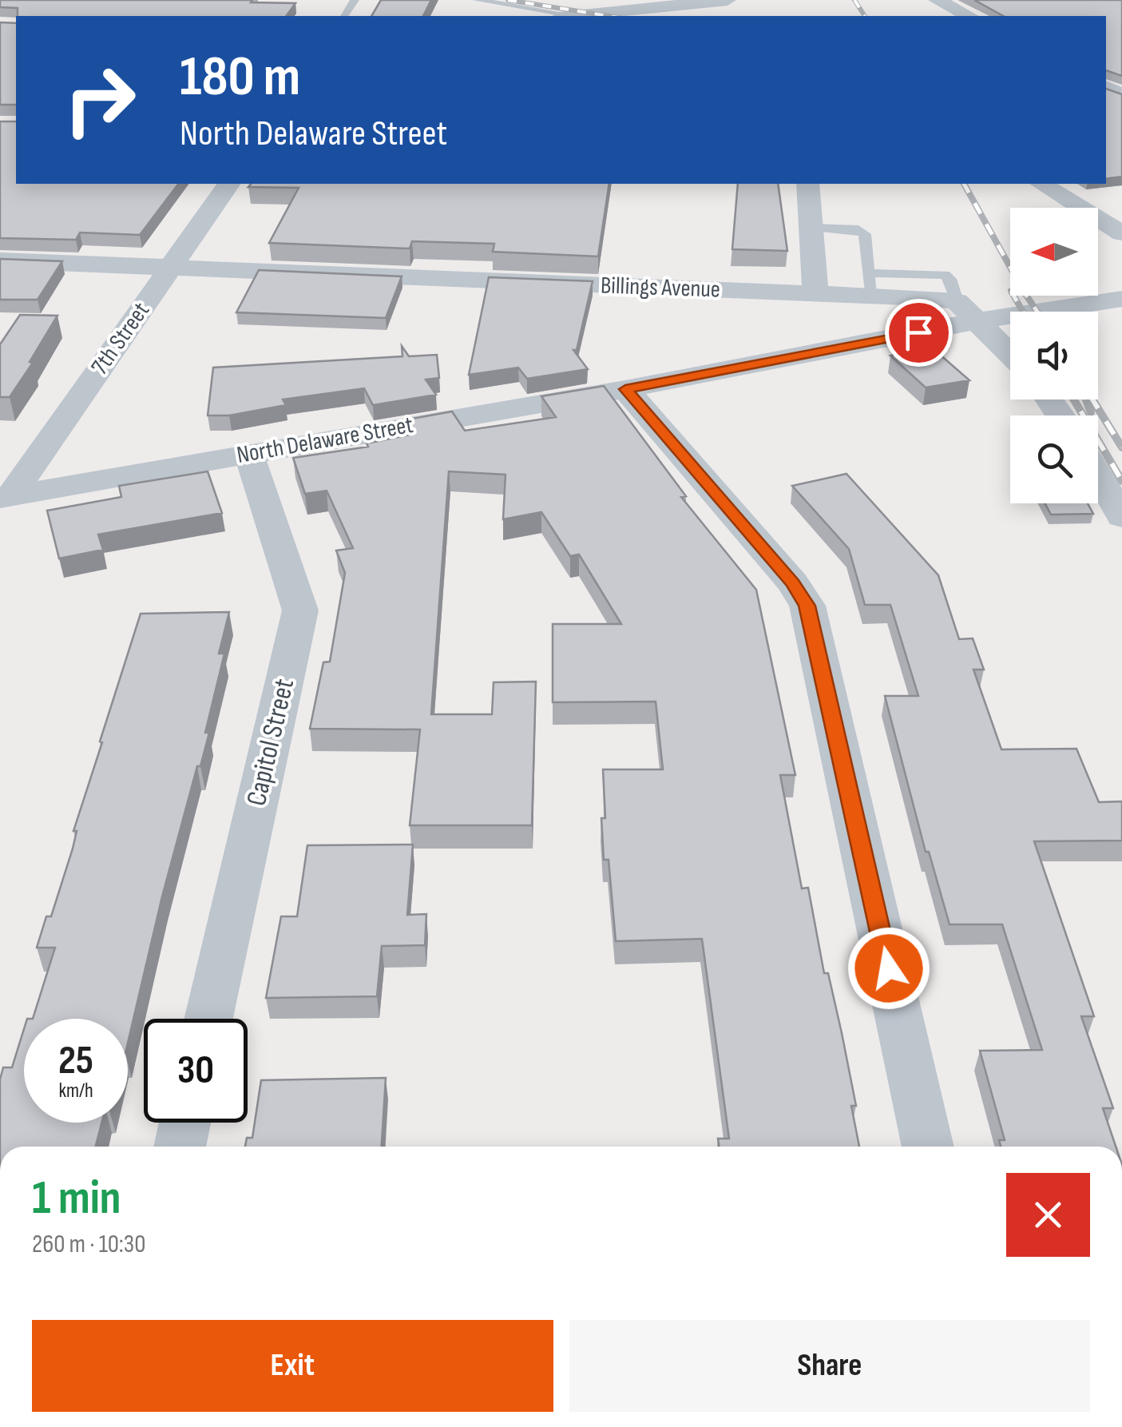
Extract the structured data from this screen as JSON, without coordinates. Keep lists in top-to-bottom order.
{
  "streets": {
    "street": [
      "Billings Avenue",
      "7th Street",
      "North Delaware Street",
      "Capitol Street"
    ]
  },
  "crossings": [
    ["Billings Avenue", "7th Street"],
    ["Billings Avenue", "North Delaware Street"],
    ["7th Street", "North Delaware Street"],
    ["North Delaware Street", "Capitol Street"]
  ],
  "north": "left",
  "page": {
    "turn": ["180 m", "North Delaware Street"],
    "speed": "25 km/h",
    "limit": "30",
    "heading": ["1 min", "260 m · 10:30"],
    "buttons": ["Exit", "Share"]
  }
}
